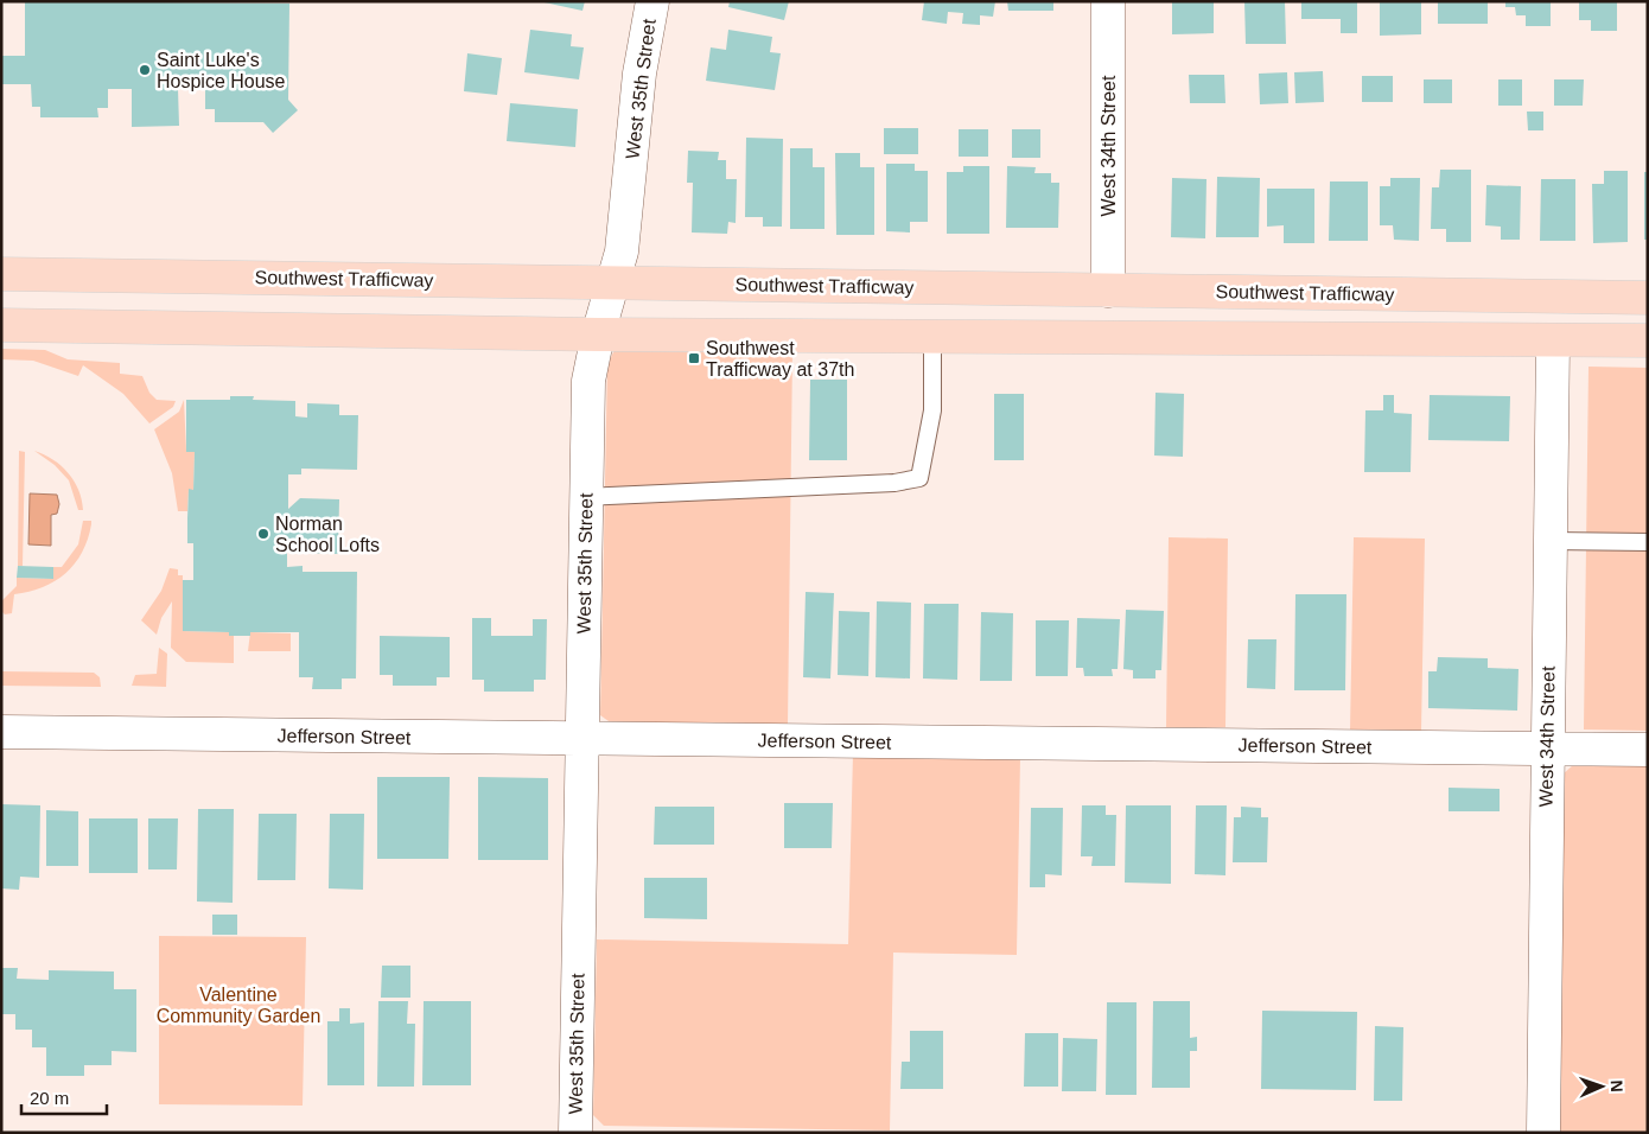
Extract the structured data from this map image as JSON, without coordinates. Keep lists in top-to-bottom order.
{
  "streets": {
    "main road": ["Southwest Trafficway"],
    "street": ["West 35th Street", "West 34th Street", "Jefferson Street"]
  },
  "crossings": [
    ["West 35th Street", "Southwest Trafficway"],
    ["West 35th Street", "Jefferson Street"],
    ["West 34th Street", "Southwest Trafficway"],
    ["West 34th Street", "Jefferson Street"]
  ],
  "parks": ["Valentine Community Garden"],
  "places": {
    "other": ["Saint Luke's Hospice House", "Norman School Lofts"],
    "transit": ["Southwest Trafficway at 37th"]
  },
  "scale_bar": "20 m",
  "north": "right"
}
